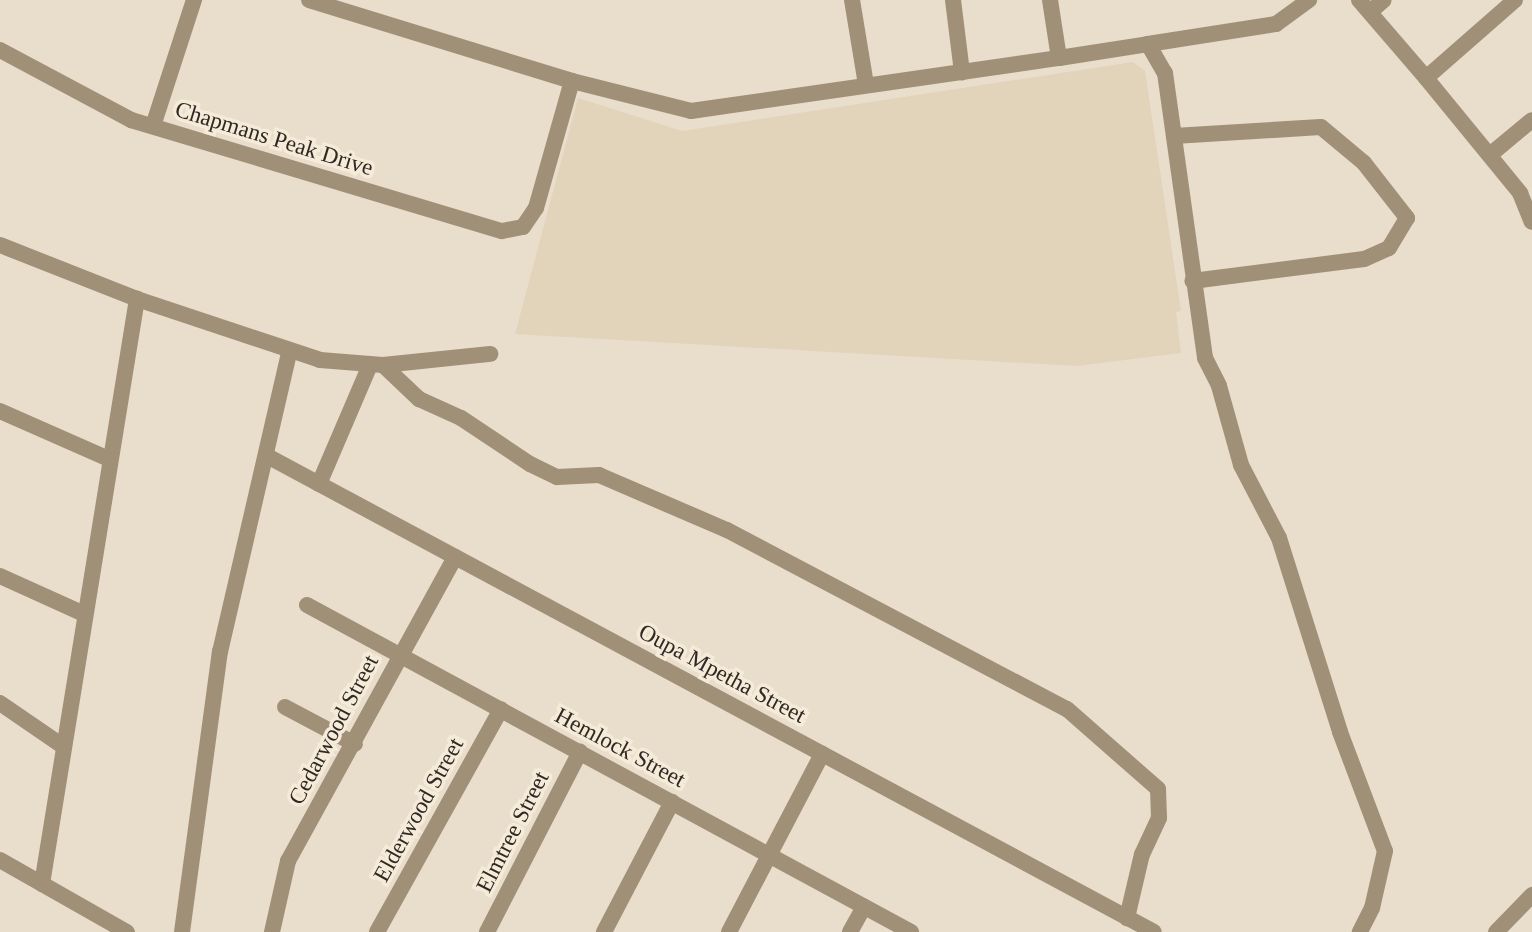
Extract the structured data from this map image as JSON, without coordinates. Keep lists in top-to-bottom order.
{
  "streets": {
    "street": [
      "Chapmans Peak Drive",
      "Oupa Mpetha Street",
      "Cedarwood Street",
      "Hemlock Street",
      "Elderwood Street",
      "Elmtree Street"
    ]
  },
  "crossings": [
    ["Oupa Mpetha Street", "Cedarwood Street"],
    ["Cedarwood Street", "Hemlock Street"],
    ["Hemlock Street", "Elderwood Street"],
    ["Hemlock Street", "Elmtree Street"]
  ]
}
